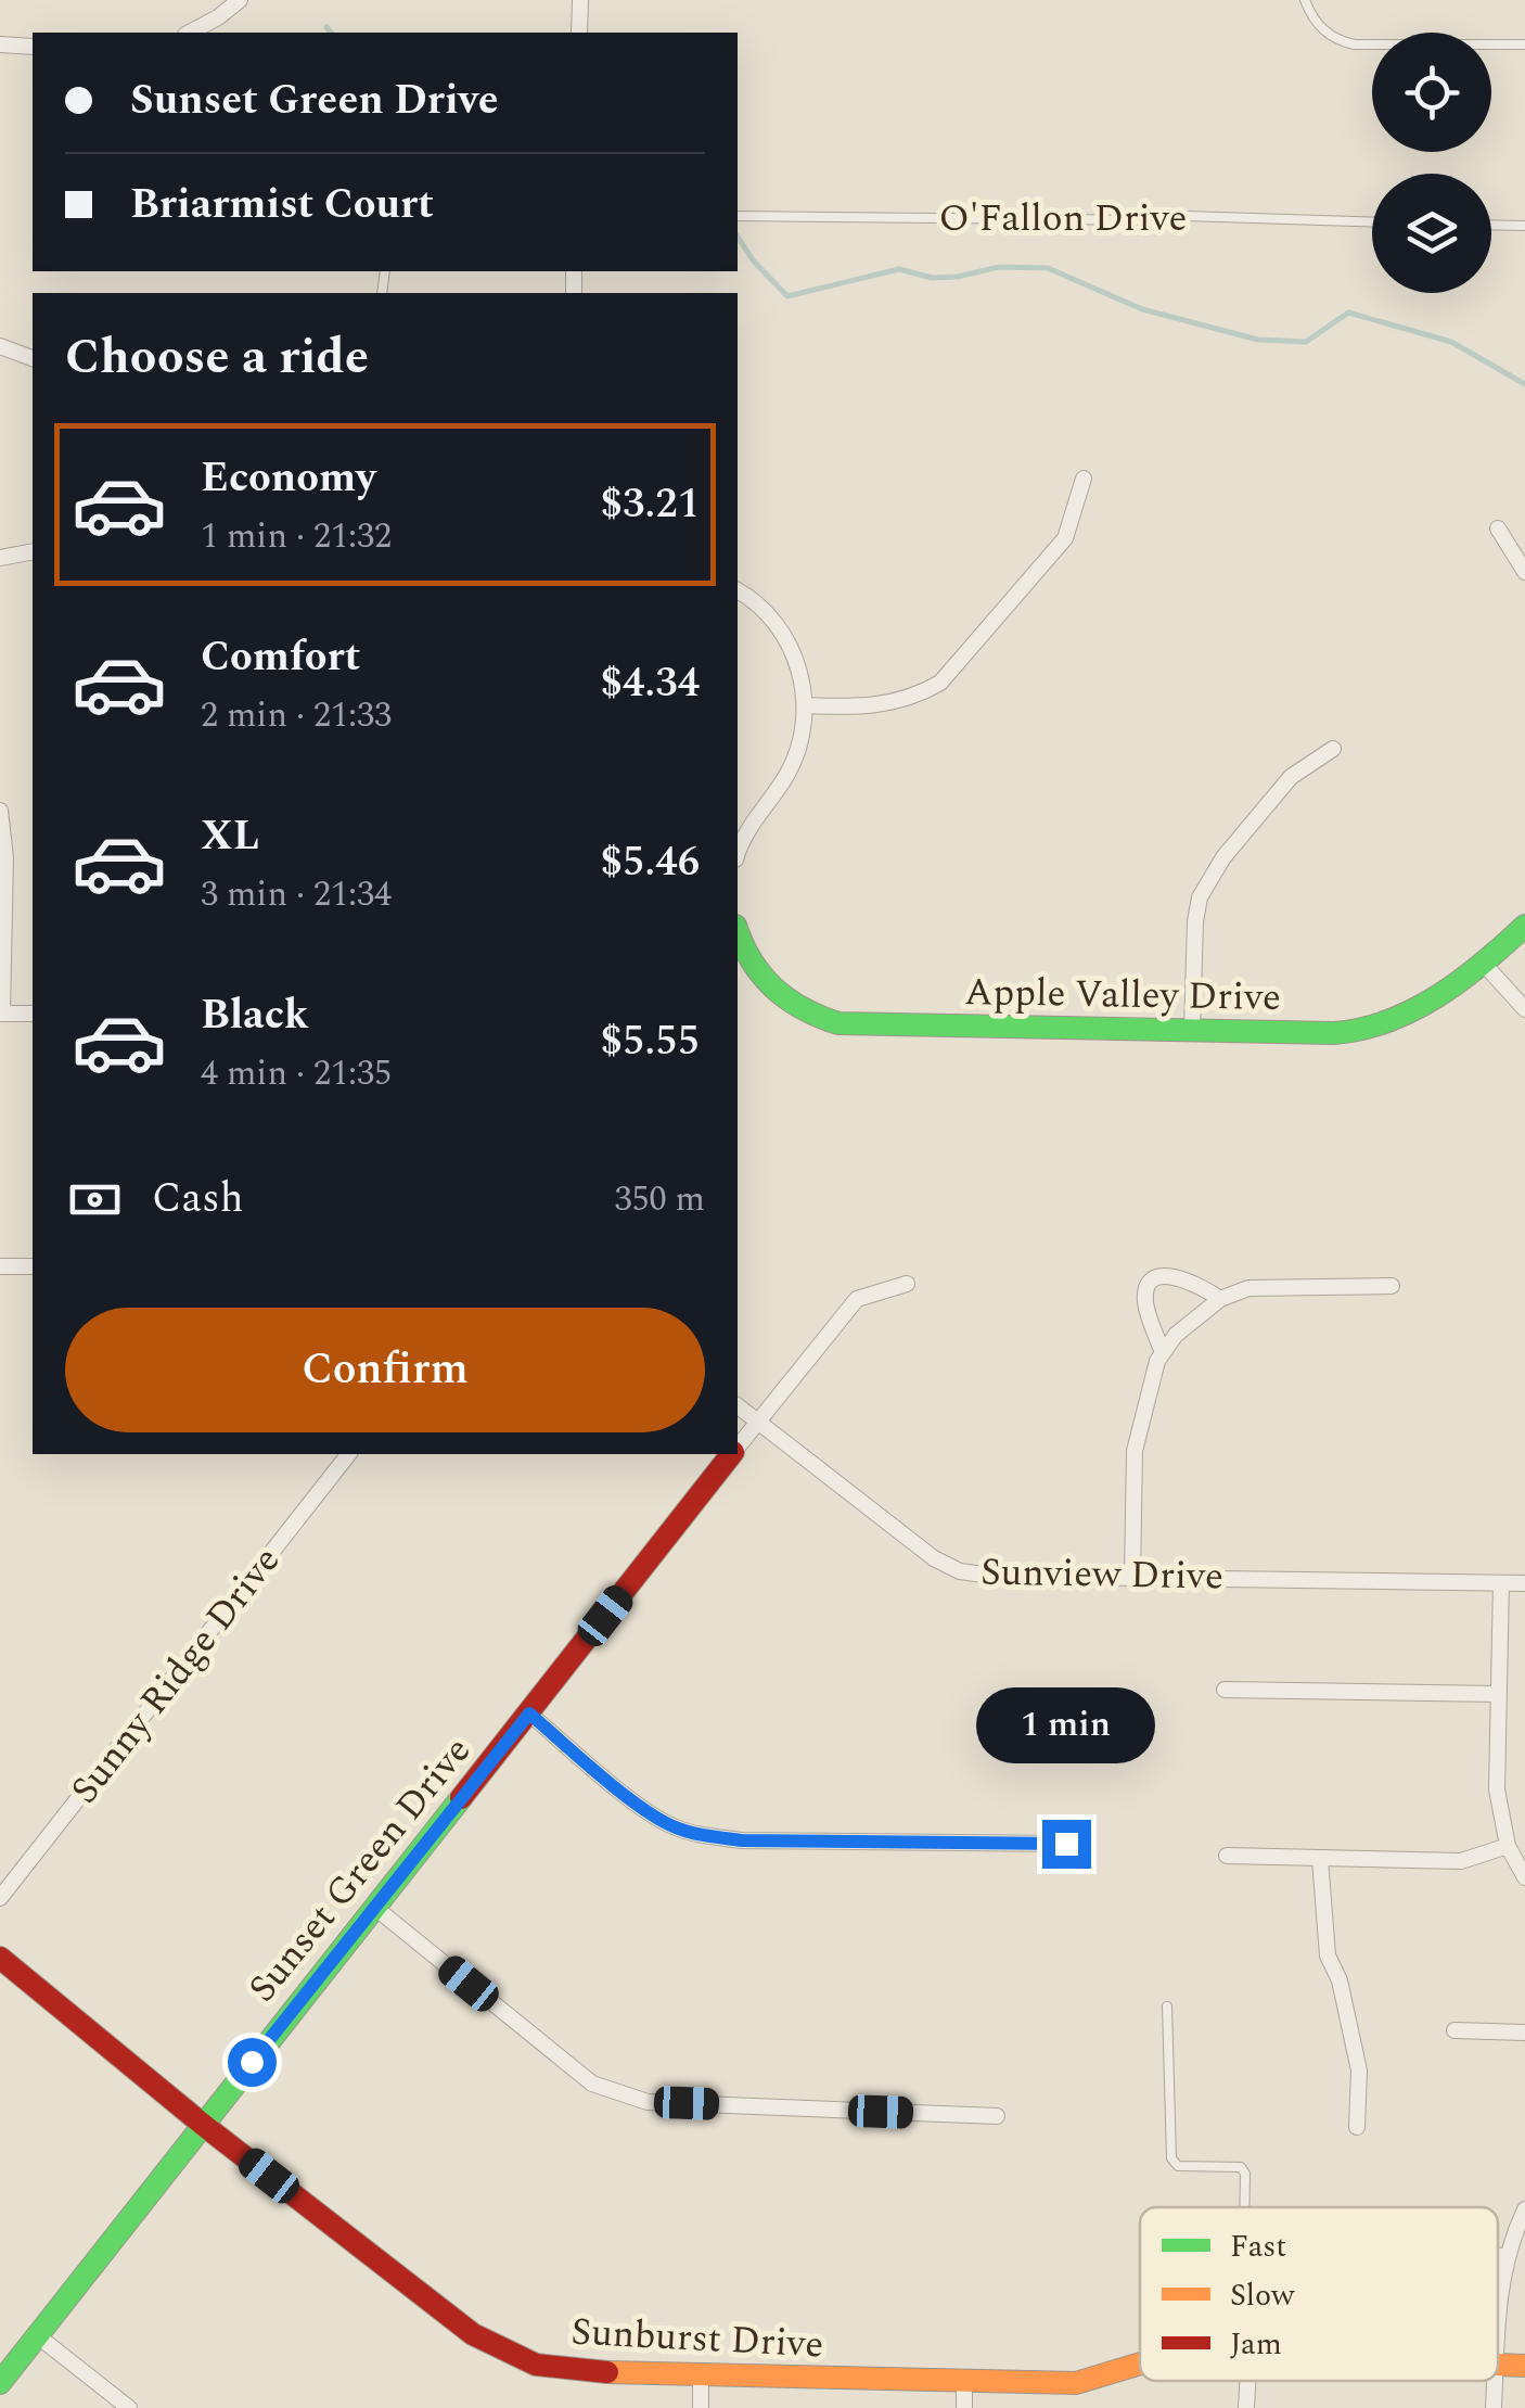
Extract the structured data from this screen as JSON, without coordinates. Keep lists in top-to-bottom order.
{
  "streets": {
    "street": [
      "Apple Valley Drive",
      "Sunview Drive",
      "Sunny Ridge Drive",
      "Sunset Green Drive",
      "Sunburst Drive"
    ],
    "lane": ["O'Fallon Drive"]
  },
  "crossings": [
    ["Sunview Drive", "Sunset Green Drive"],
    ["Sunset Green Drive", "Sunburst Drive"]
  ],
  "legend": ["Fast", "Slow", "Jam"],
  "page": {
    "banner": ["Sunset Green Drive", "Briarmist Court"],
    "heading": "Choose a ride",
    "list": [
      {
        "name": "Economy",
        "note": "1 min · 21:32",
        "value": "$3.21"
      },
      {
        "name": "Comfort",
        "note": "2 min · 21:33",
        "value": "$4.34"
      },
      {
        "name": "XL",
        "note": "3 min · 21:34",
        "value": "$5.46"
      },
      {
        "name": "Black",
        "note": "4 min · 21:35",
        "value": "$5.55"
      }
    ],
    "pay": ["Cash", "350 m"],
    "buttons": "Confirm",
    "bubble": "1 min"
  }
}
